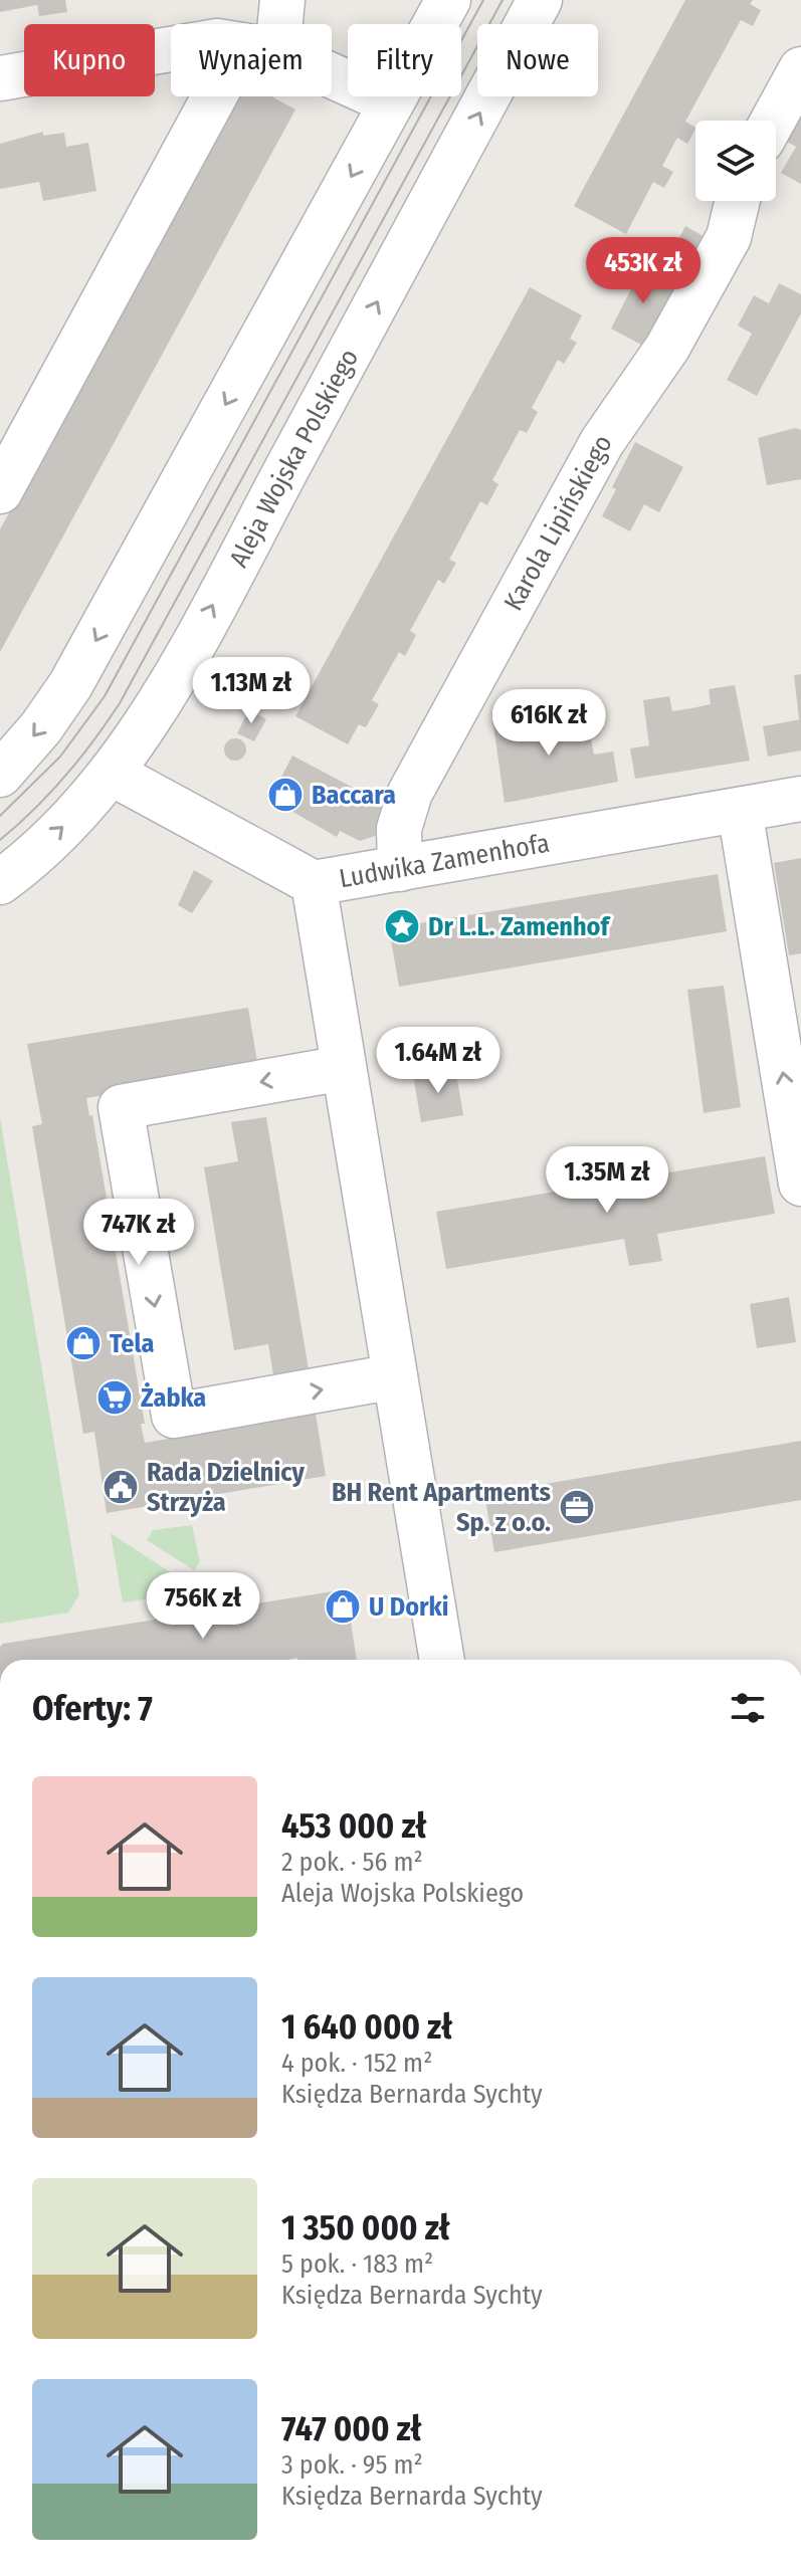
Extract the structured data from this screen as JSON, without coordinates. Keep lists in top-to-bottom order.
{
  "streets": {
    "street": ["Aleja Wojska Polskiego", "Karola Lipińskiego", "Ludwika Zamenhofa"]
  },
  "crossings": [
    ["Aleja Wojska Polskiego", "Ludwika Zamenhofa"],
    ["Karola Lipińskiego", "Ludwika Zamenhofa"]
  ],
  "places": {
    "shop": ["Baccara", "Tela", "U Dorki"],
    "place": ["Dr L.L. Zamenhof"],
    "supermarket": ["Żabka"],
    "public building": ["Rada Dzielnicy Strzyża"],
    "office": ["BH Rent Apartments Sp. z o.o."]
  },
  "page": {
    "chip": [
      "Kupno",
      "Wynajem",
      "Filtry",
      "Nowe"
    ],
    "price": [
      "453K zł",
      "1.13M zł",
      "616K zł",
      "1.64M zł",
      "1.35M zł",
      "747K zł",
      "756K zł"
    ],
    "heading": "Oferty: 7",
    "list": [
      {
        "name": "453 000 zł",
        "note": "2 pok. · 56 m² · Aleja Wojska Polskiego"
      },
      {
        "name": "1 640 000 zł",
        "note": "4 pok. · 152 m² · Księdza Bernarda Sychty"
      },
      {
        "name": "1 350 000 zł",
        "note": "5 pok. · 183 m² · Księdza Bernarda Sychty"
      },
      {
        "name": "747 000 zł",
        "note": "3 pok. · 95 m² · Księdza Bernarda Sychty"
      }
    ]
  }
}
